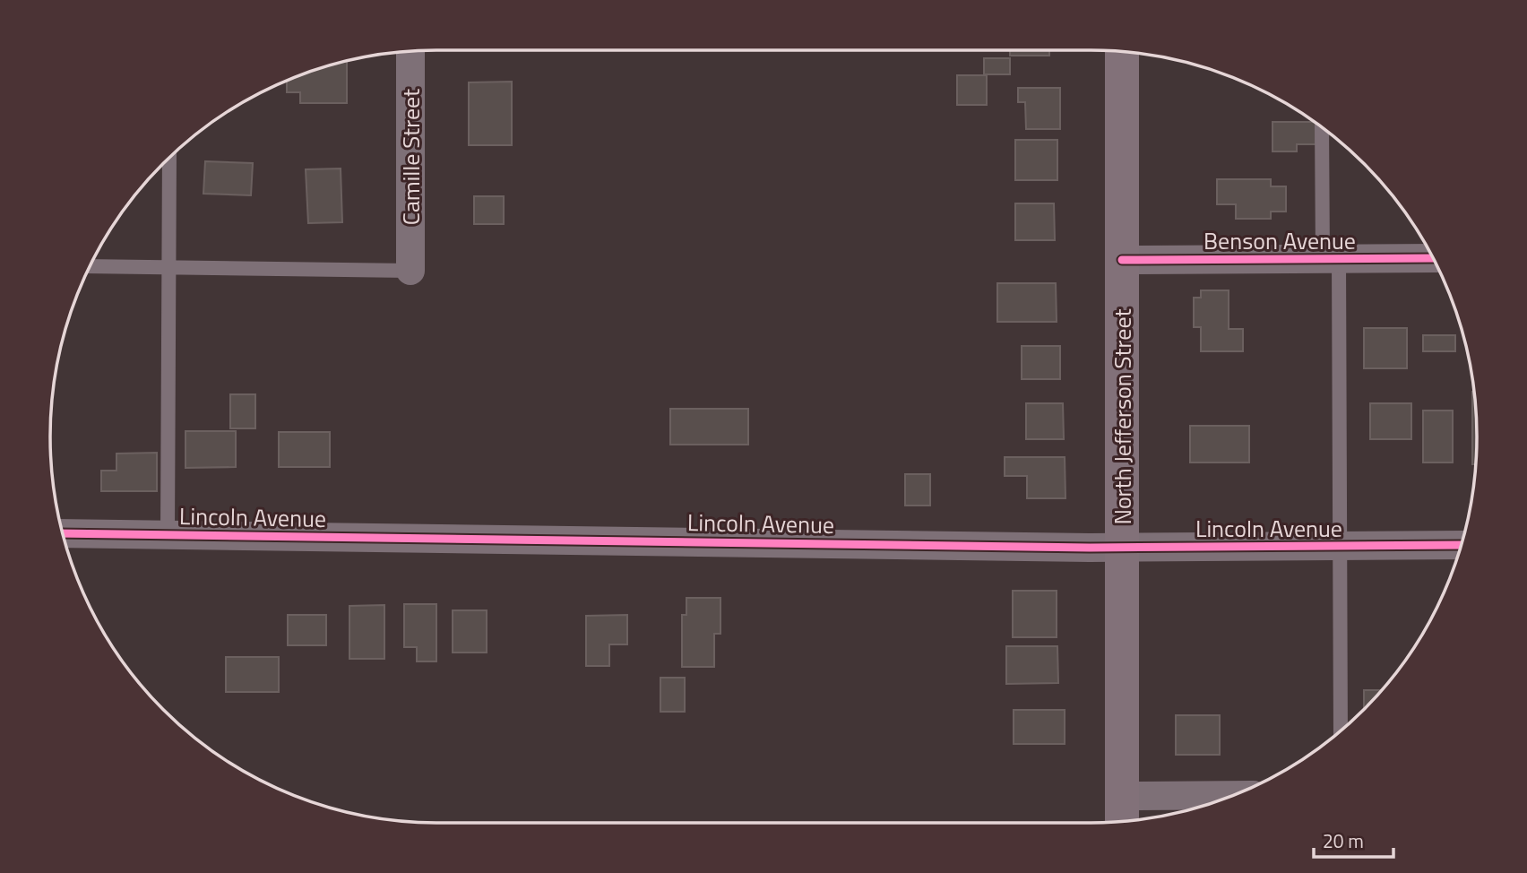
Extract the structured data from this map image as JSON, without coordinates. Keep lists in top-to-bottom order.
{
  "streets": {
    "main road": ["North Jefferson Street"],
    "street": ["Camille Street", "Benson Avenue", "Lincoln Avenue"]
  },
  "crossings": [
    ["Benson Avenue", "North Jefferson Street"],
    ["North Jefferson Street", "Lincoln Avenue"]
  ],
  "scale_bar": "20 m"
}
